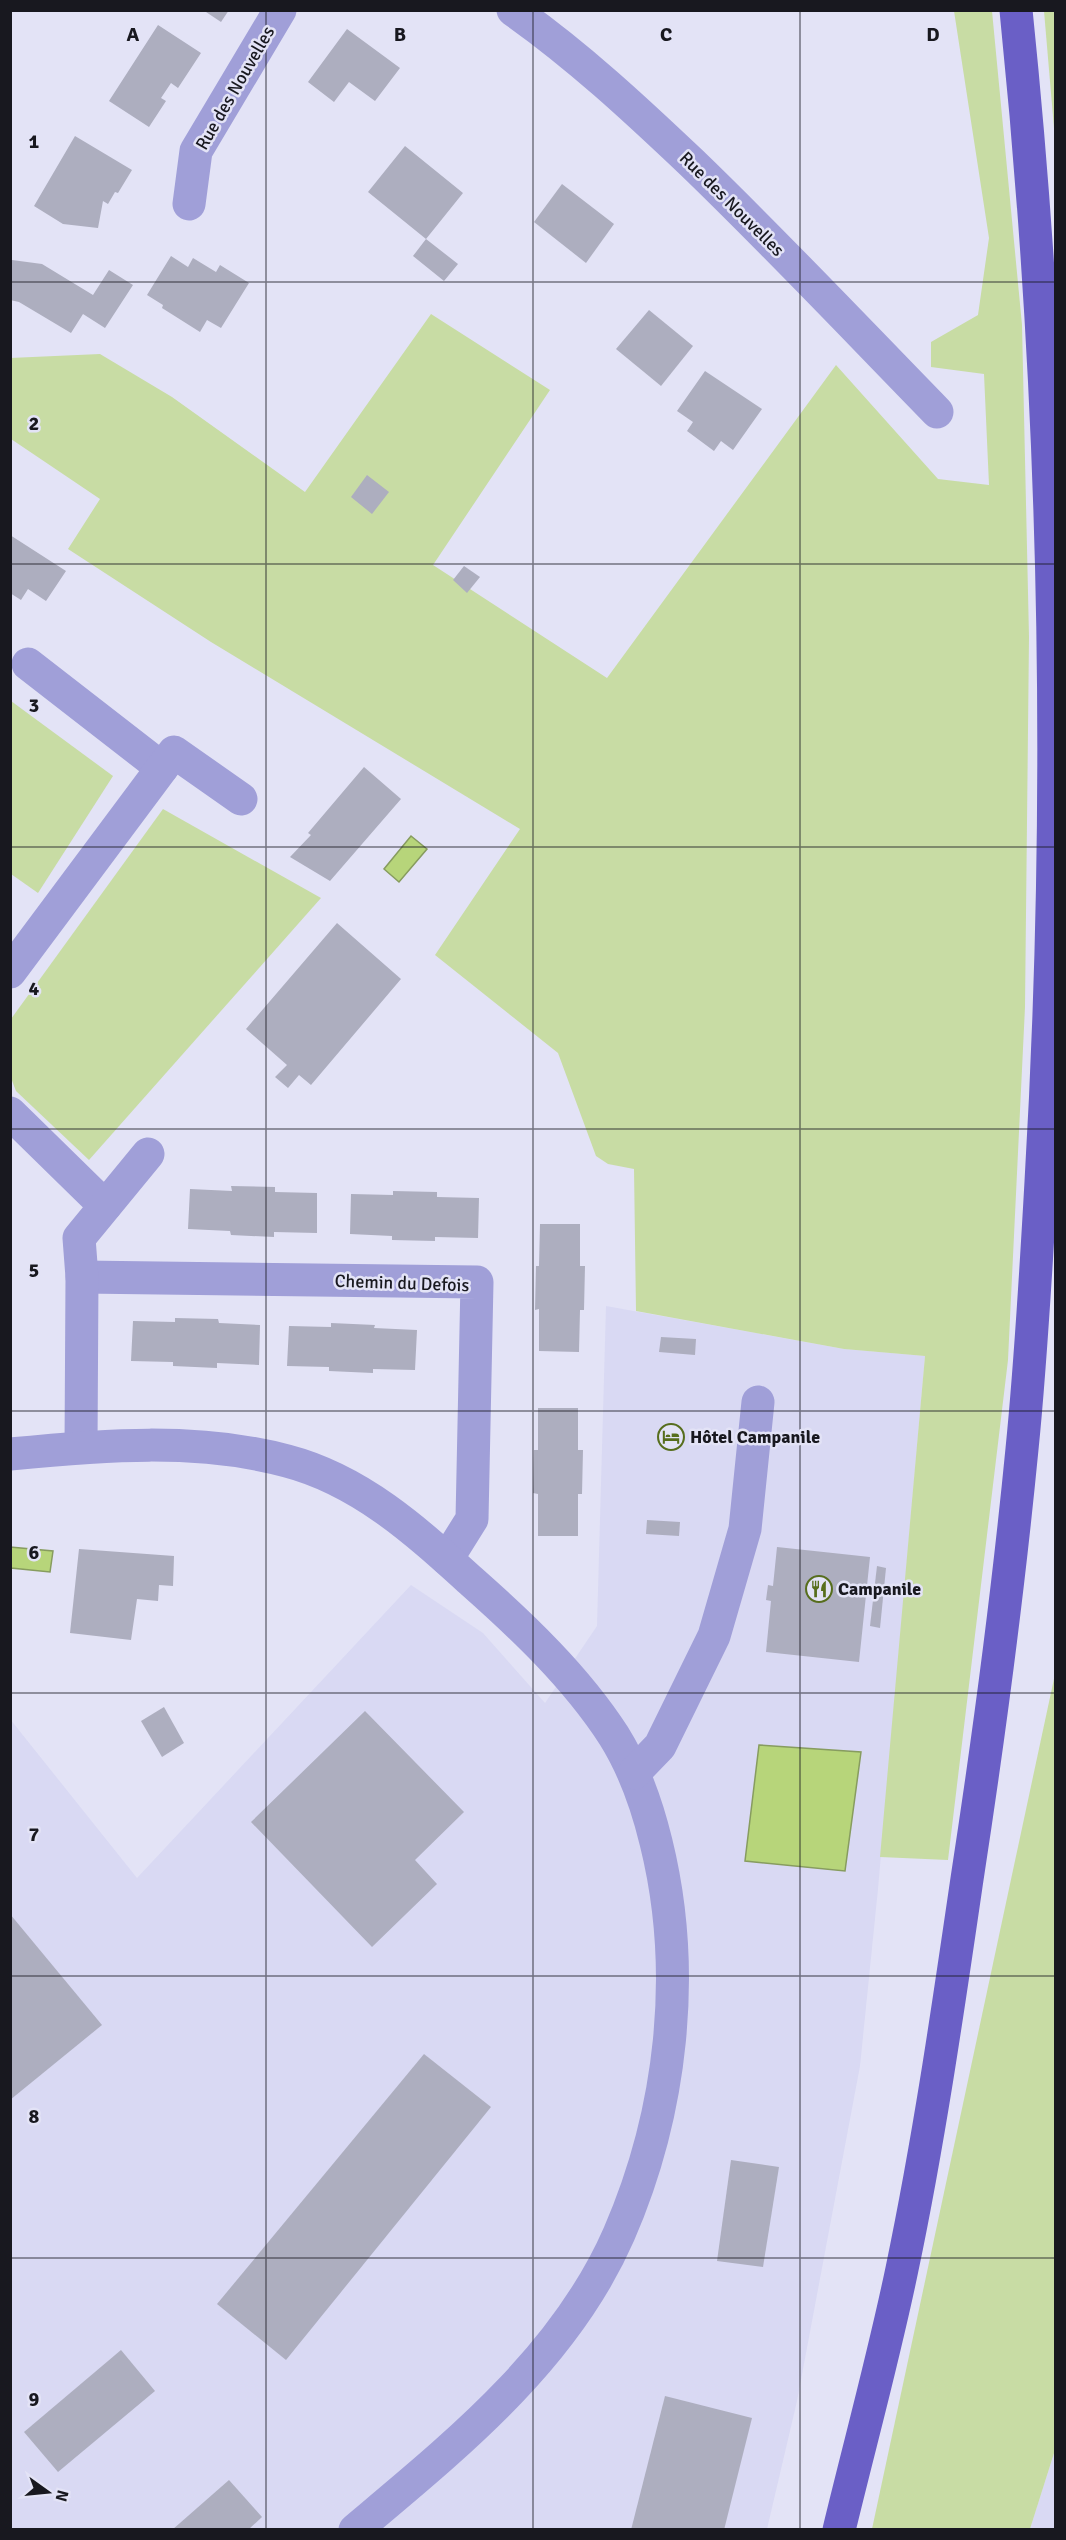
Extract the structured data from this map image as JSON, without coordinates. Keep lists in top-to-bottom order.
{
  "streets": {
    "street": ["Rue des Nouvelles", "Chemin du Defois"]
  },
  "places": {
    "hotel": ["Hôtel Campanile"],
    "restaurant": ["Campanile"]
  },
  "north": "right",
  "grid": {
    "columns": [
      "A",
      "B",
      "C",
      "D"
    ],
    "rows": [
      "1",
      "2",
      "3",
      "4",
      "5",
      "6",
      "7",
      "8",
      "9"
    ]
  }
}
